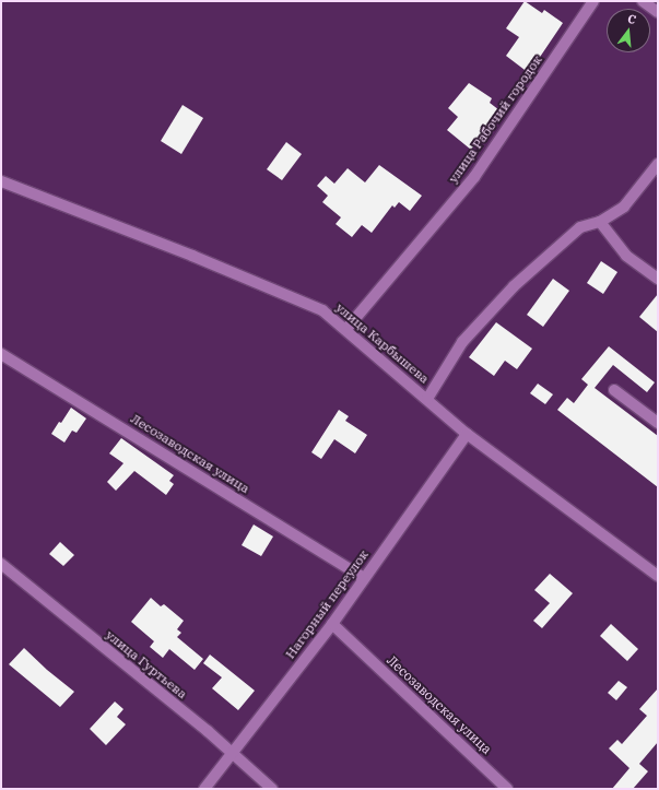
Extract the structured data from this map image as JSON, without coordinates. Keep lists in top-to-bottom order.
{
  "streets": {
    "street": [
      "улица Рабочий городок",
      "улица Карбышева",
      "Лесозаводская улица",
      "Нагорный переулок",
      "улица Гуртьева"
    ]
  },
  "crossings": [
    ["улица Рабочий городок", "улица Карбышева"],
    ["улица Карбышева", "Нагорный переулок"],
    ["Лесозаводская улица", "Нагорный переулок"],
    ["Нагорный переулок", "улица Гуртьева"]
  ],
  "north": "top"
}
